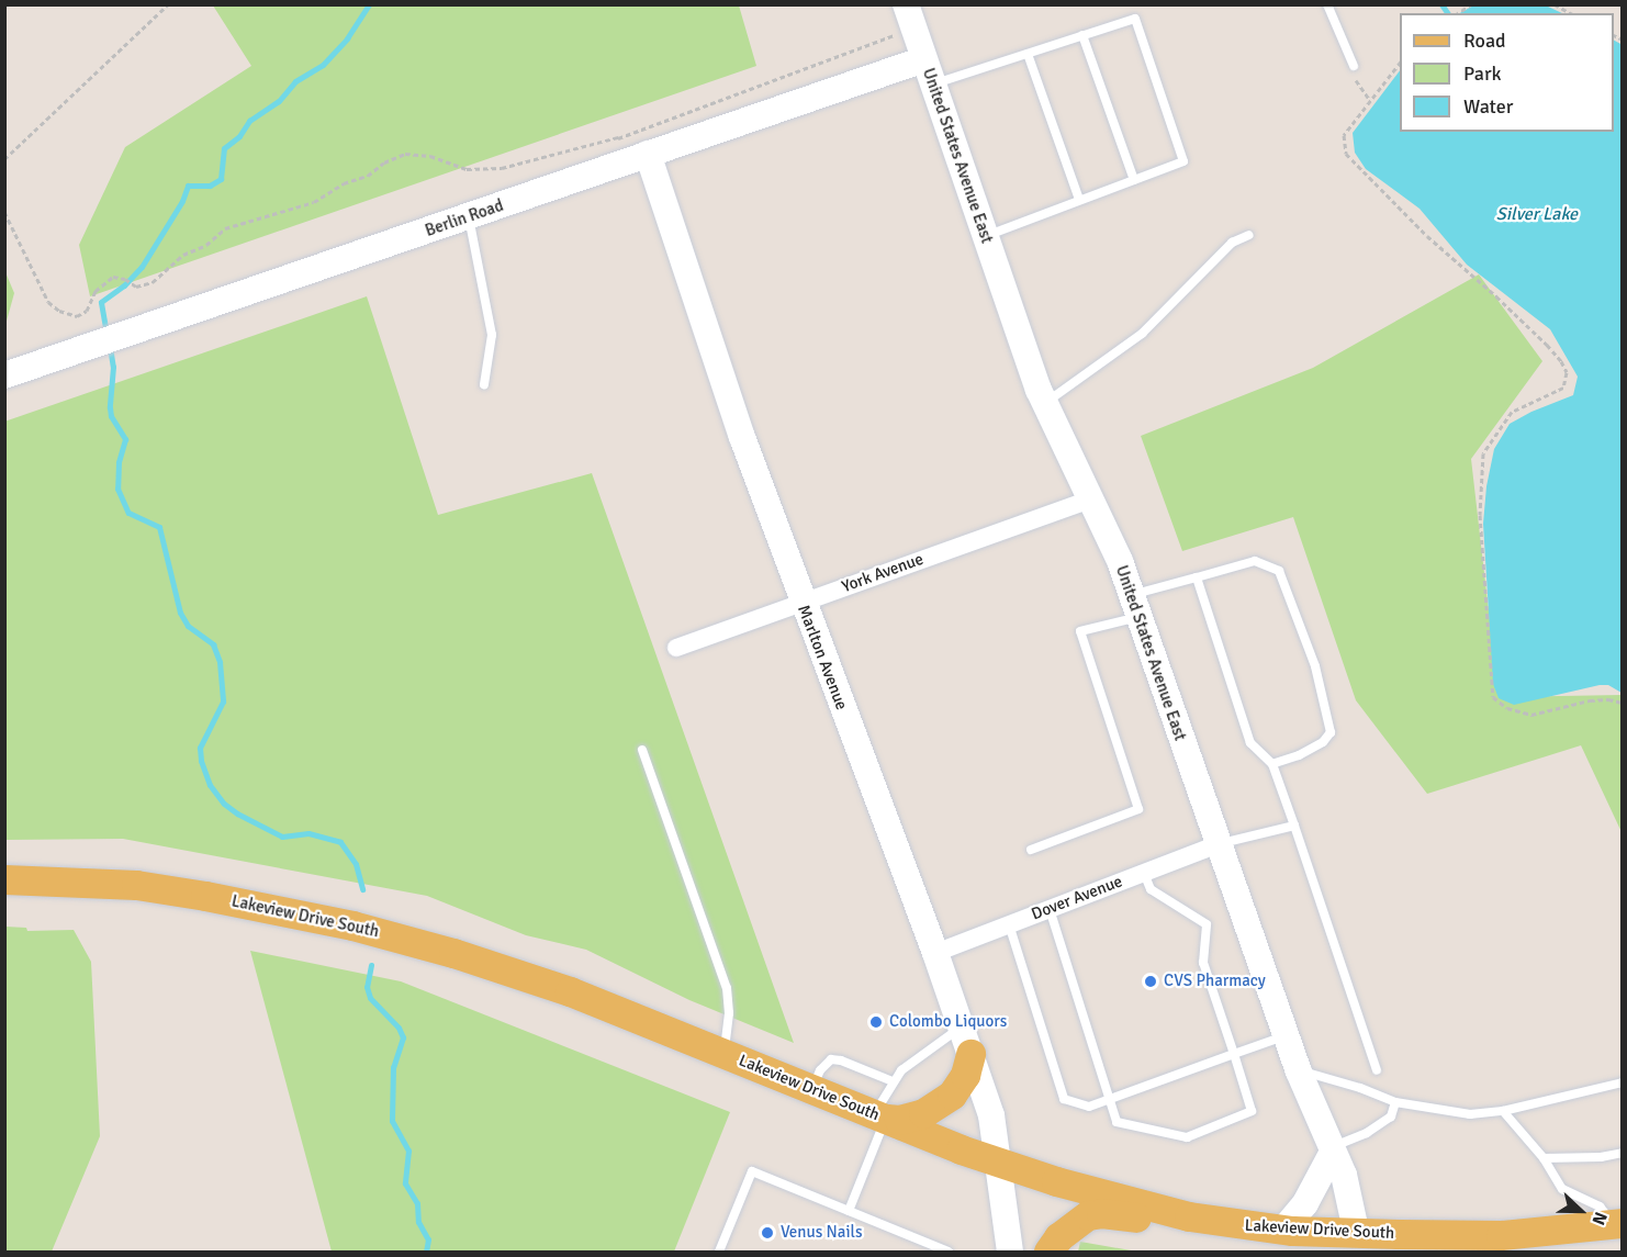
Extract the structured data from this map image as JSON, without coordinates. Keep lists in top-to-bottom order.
{
  "streets": {
    "main road": ["Lakeview Drive South"],
    "street": [
      "United States Avenue East",
      "Berlin Road",
      "York Avenue",
      "Marlton Avenue",
      "Dover Avenue"
    ]
  },
  "crossings": [
    ["United States Avenue East", "Berlin Road"],
    ["United States Avenue East", "York Avenue"],
    ["United States Avenue East", "Dover Avenue"],
    ["United States Avenue East", "Lakeview Drive South"],
    ["Berlin Road", "Marlton Avenue"],
    ["York Avenue", "Marlton Avenue"],
    ["Marlton Avenue", "Dover Avenue"],
    ["Marlton Avenue", "Lakeview Drive South"]
  ],
  "water": ["Silver Lake"],
  "places": ["CVS Pharmacy", "Colombo Liquors", "Venus Nails"],
  "legend": ["Road", "Park", "Water"],
  "north": "right"
}
